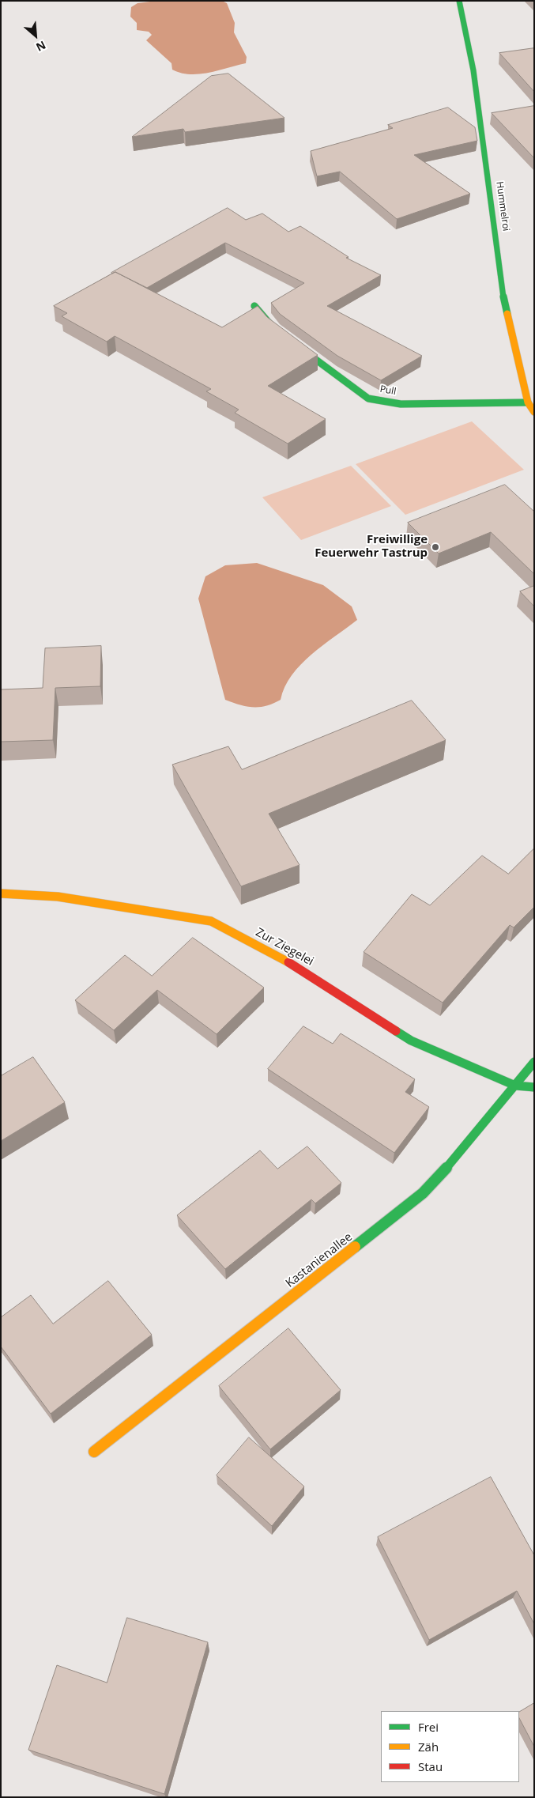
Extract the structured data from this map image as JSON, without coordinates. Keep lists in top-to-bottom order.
{
  "streets": {
    "street": [
      "Hummelroi",
      "Pull",
      "Zur Ziegelei",
      "Kastanienallee"
    ]
  },
  "crossings": [
    ["Hummelroi", "Pull"],
    ["Zur Ziegelei", "Kastanienallee"]
  ],
  "places": ["Freiwillige Feuerwehr Tastrup"],
  "legend": ["Frei", "Zäh", "Stau"],
  "north": "bottom right"
}
